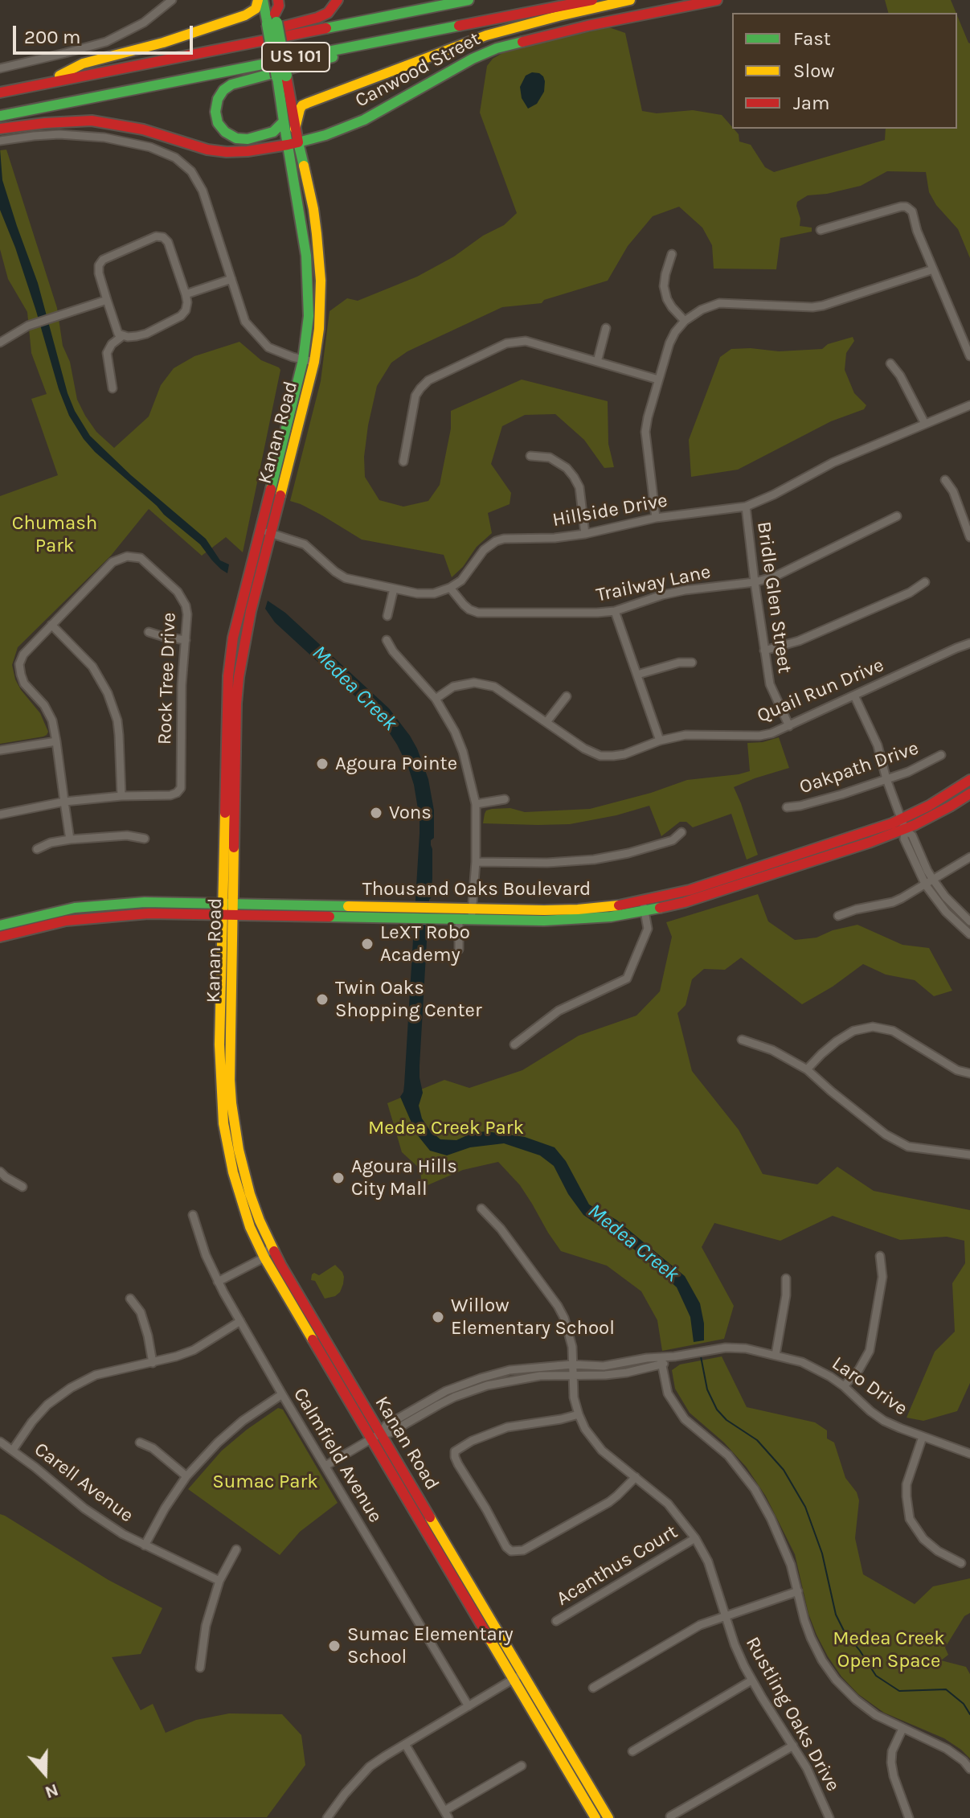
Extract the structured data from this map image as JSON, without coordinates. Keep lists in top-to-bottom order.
{
  "streets": {
    "main road": [
      "US 101",
      "Canwood Street",
      "Kanan Road",
      "Thousand Oaks Boulevard"
    ],
    "street": [
      "Hillside Drive",
      "Trailway Lane",
      "Bridle Glen Street",
      "Rock Tree Drive",
      "Quail Run Drive",
      "Oakpath Drive",
      "Laro Drive",
      "Calmfield Avenue",
      "Carell Avenue",
      "Acanthus Court",
      "Rustling Oaks Drive"
    ]
  },
  "crossings": [
    ["Canwood Street", "Kanan Road"],
    ["Kanan Road", "Thousand Oaks Boulevard"],
    ["Kanan Road", "Laro Drive"],
    ["Hillside Drive", "Trailway Lane"],
    ["Hillside Drive", "Bridle Glen Street"],
    ["Trailway Lane", "Bridle Glen Street"],
    ["Bridle Glen Street", "Quail Run Drive"],
    ["Laro Drive", "Calmfield Avenue"],
    ["Laro Drive", "Rustling Oaks Drive"],
    ["Acanthus Court", "Rustling Oaks Drive"]
  ],
  "water": ["Medea Creek"],
  "parks": [
    "Chumash Park",
    "Medea Creek Park",
    "Sumac Park",
    "Medea Creek Open Space"
  ],
  "places": [
    "Agoura Pointe",
    "Vons",
    "LeXT Robo Academy",
    "Twin Oaks Shopping Center",
    "Agoura Hills City Mall",
    "Willow Elementary School",
    "Sumac Elementary School"
  ],
  "legend": ["Fast", "Slow", "Jam"],
  "scale_bar": "200 m",
  "north": "bottom"
}
